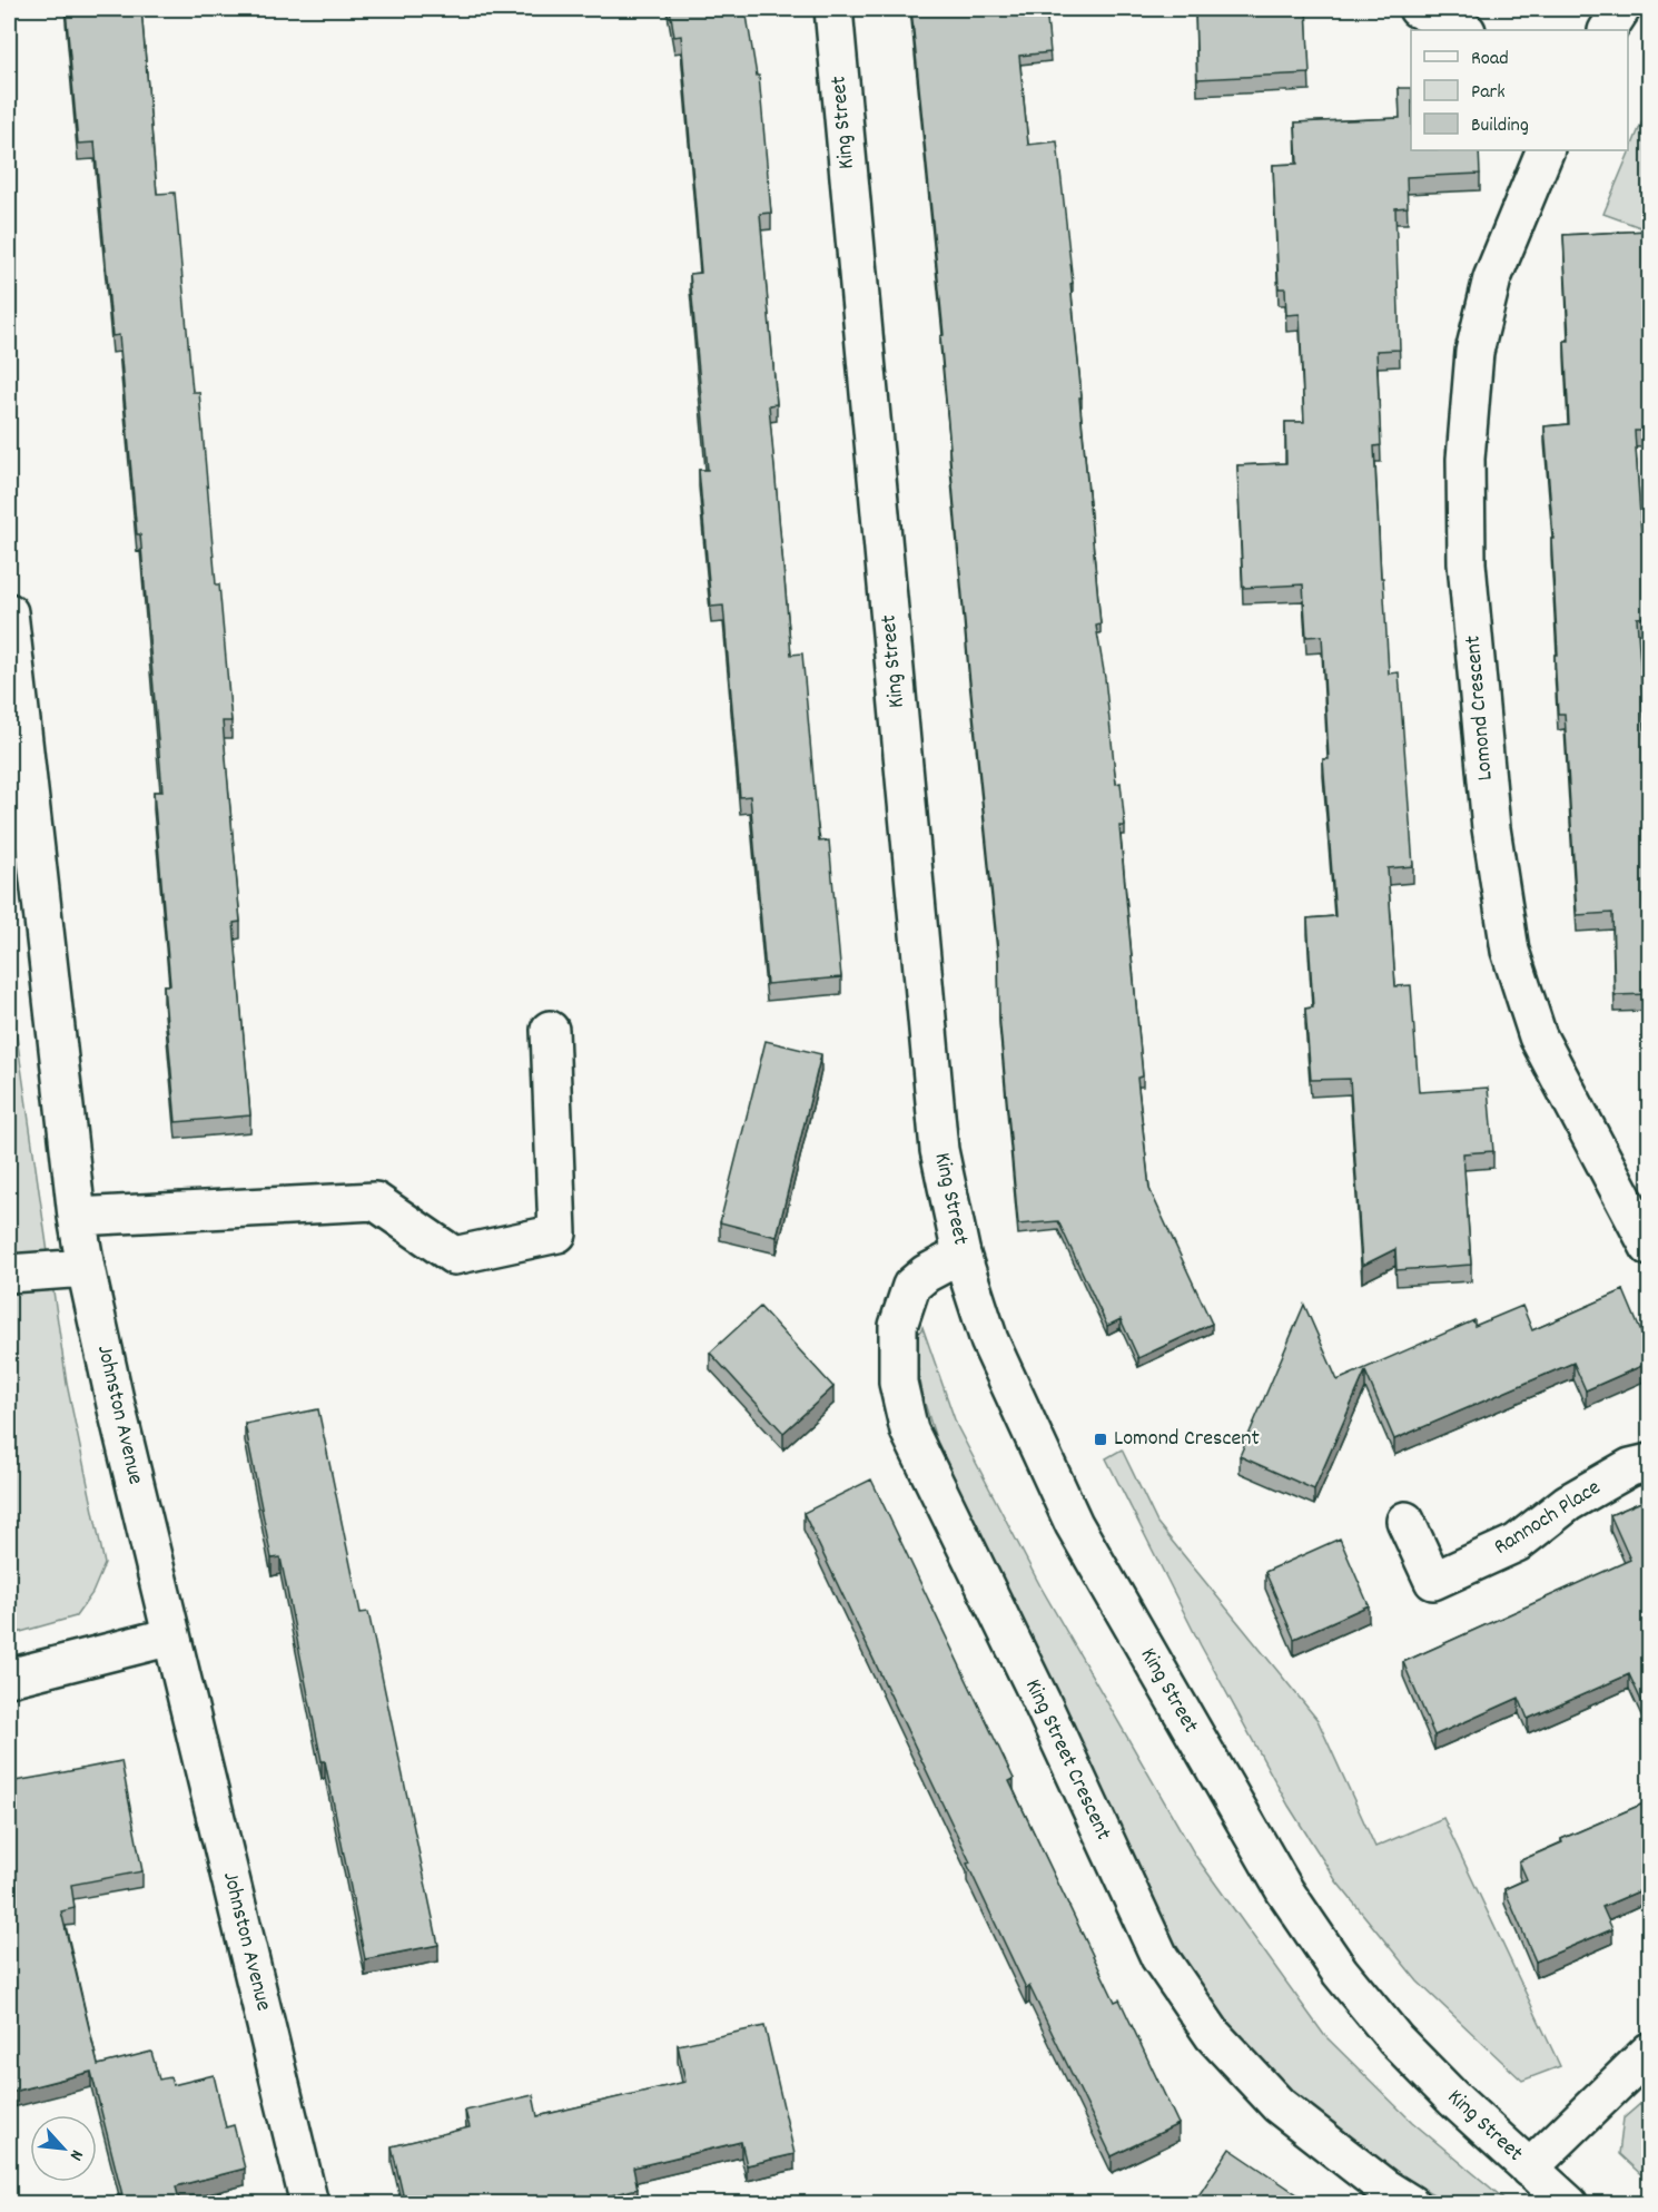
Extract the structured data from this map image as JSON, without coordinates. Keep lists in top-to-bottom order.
{
  "streets": {
    "street": [
      "King Street",
      "Lomond Crescent",
      "Johnston Avenue",
      "Rannoch Place",
      "King Street Crescent"
    ]
  },
  "crossings": [
    ["King Street", "King Street Crescent"]
  ],
  "places": {
    "transit": ["Lomond Crescent"]
  },
  "legend": ["Road", "Park", "Building"],
  "north": "bottom right"
}
